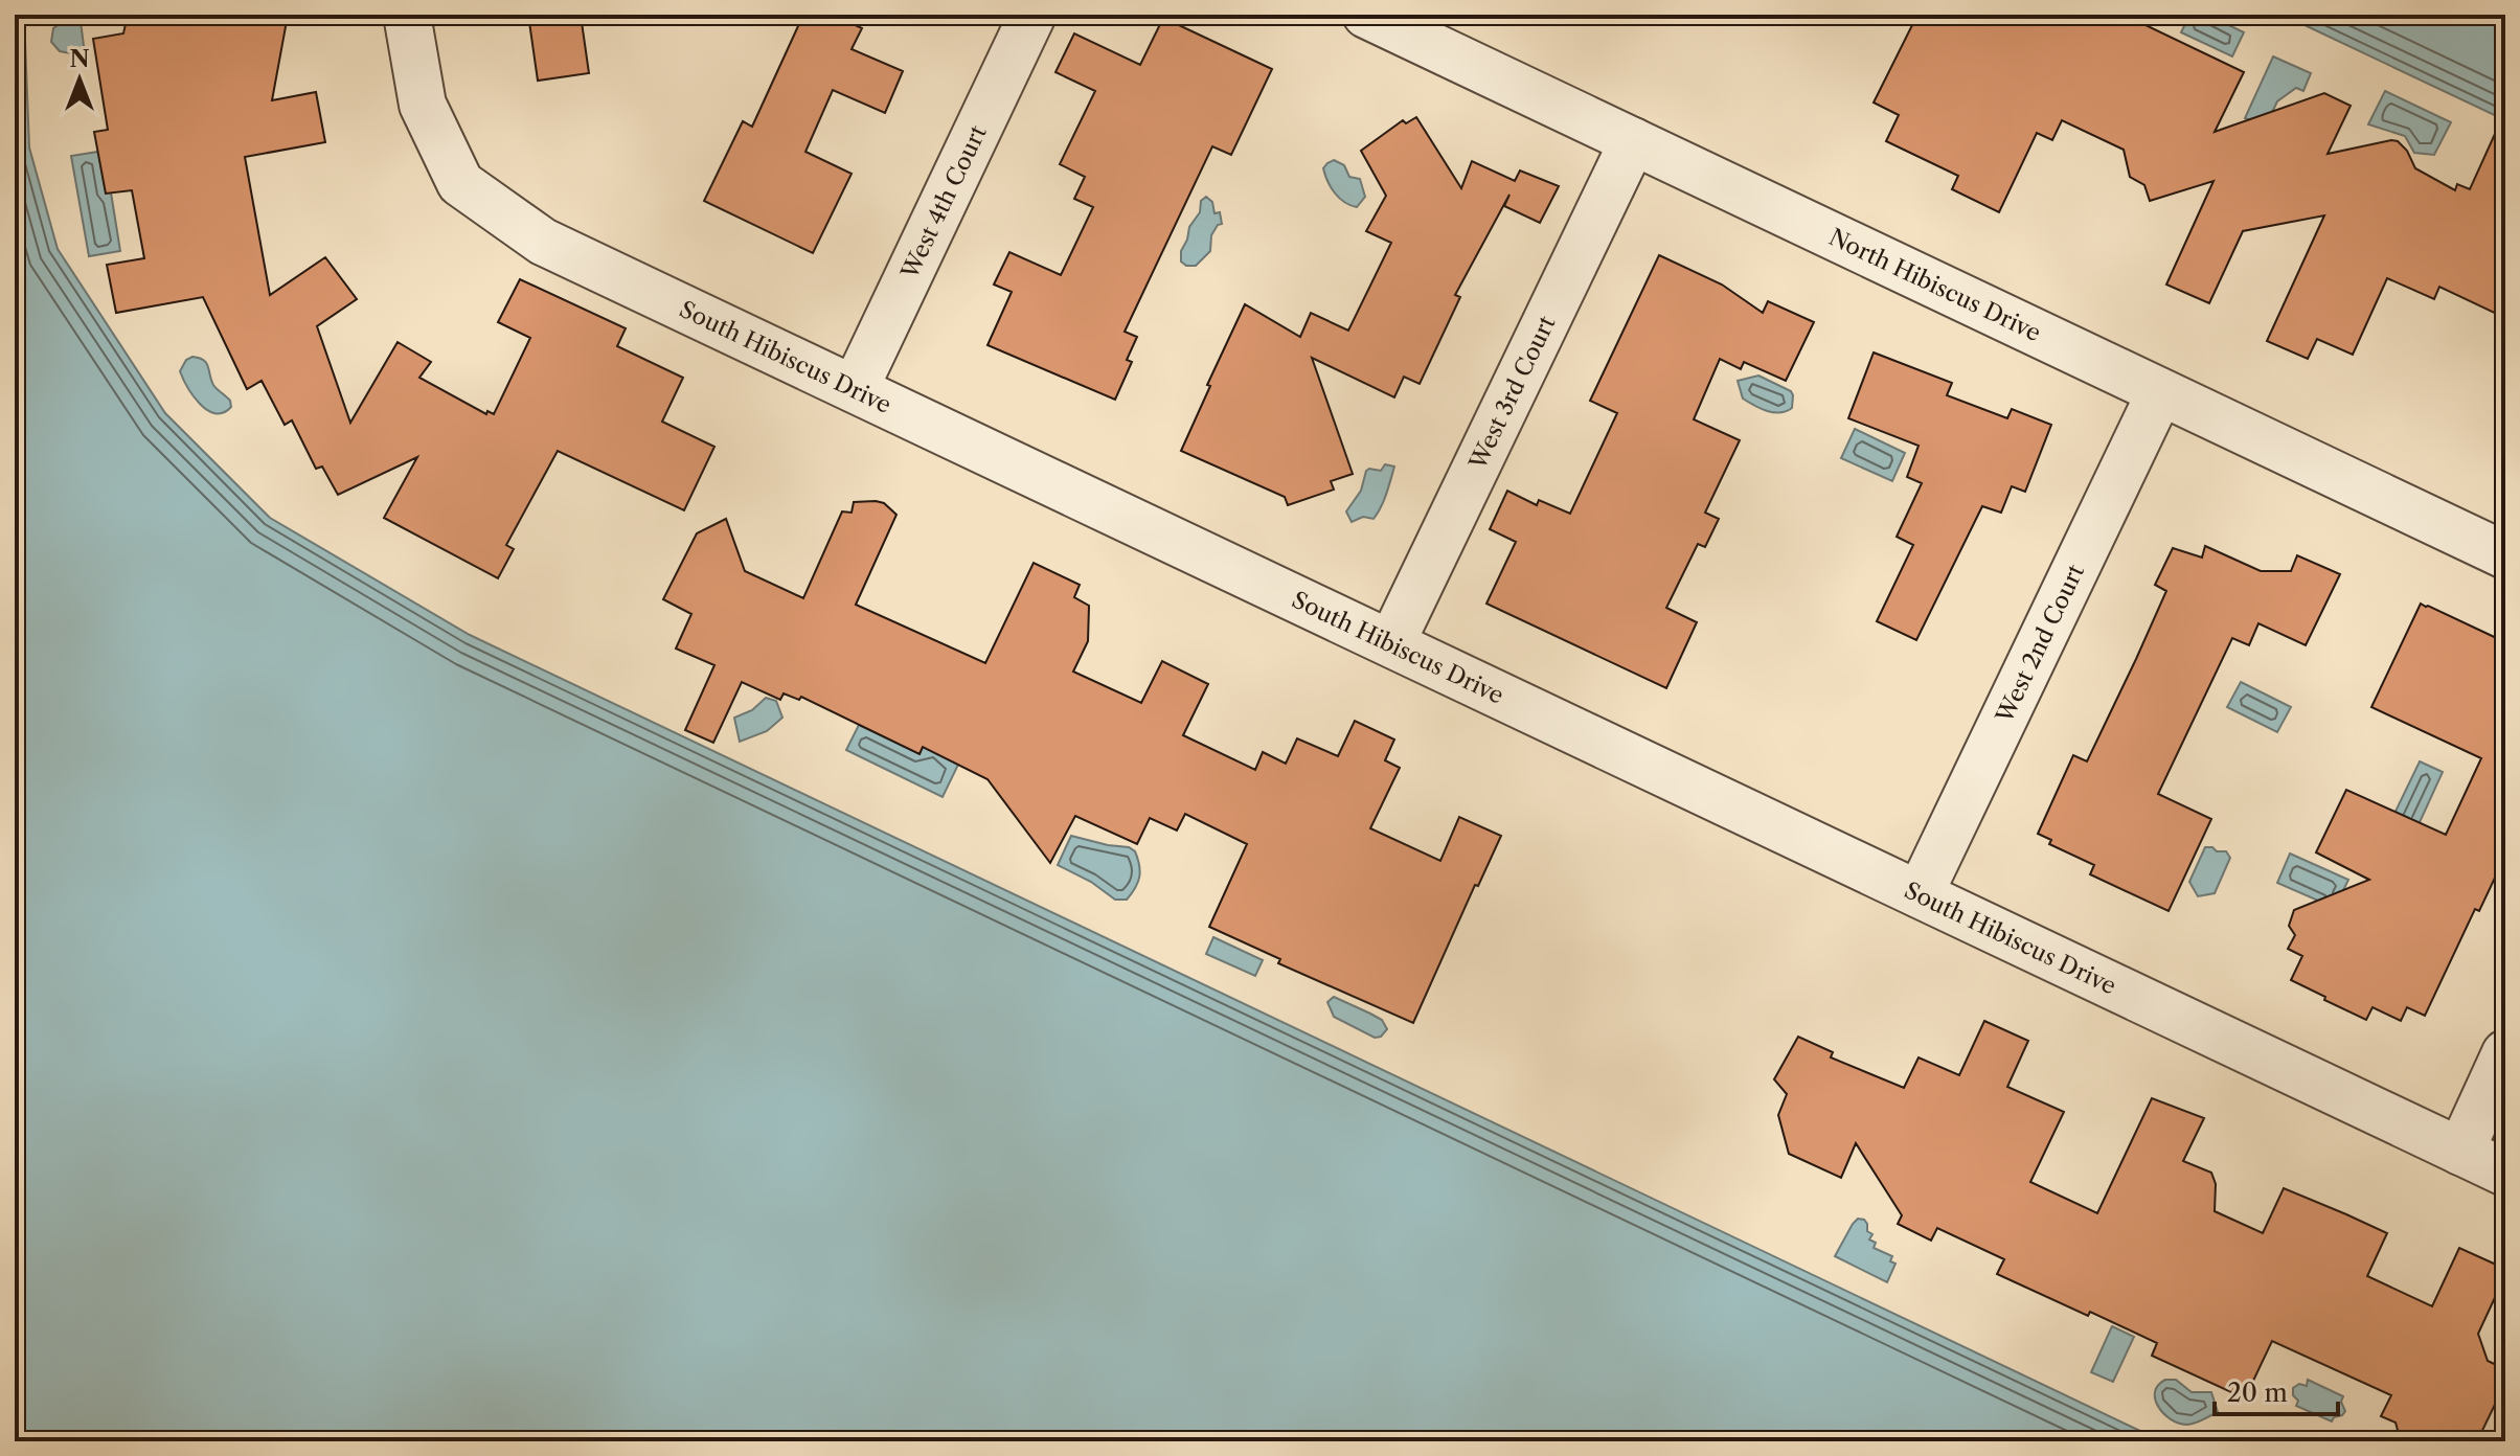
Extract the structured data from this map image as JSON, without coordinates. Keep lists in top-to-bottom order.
{
  "streets": {
    "street": [
      "West 4th Court",
      "North Hibiscus Drive",
      "South Hibiscus Drive",
      "West 3rd Court",
      "West 2nd Court"
    ]
  },
  "crossings": [
    ["West 4th Court", "South Hibiscus Drive"],
    ["North Hibiscus Drive", "West 3rd Court"],
    ["North Hibiscus Drive", "West 2nd Court"],
    ["South Hibiscus Drive", "West 3rd Court"],
    ["South Hibiscus Drive", "West 2nd Court"]
  ],
  "scale_bar": "20 m",
  "north": "top"
}
